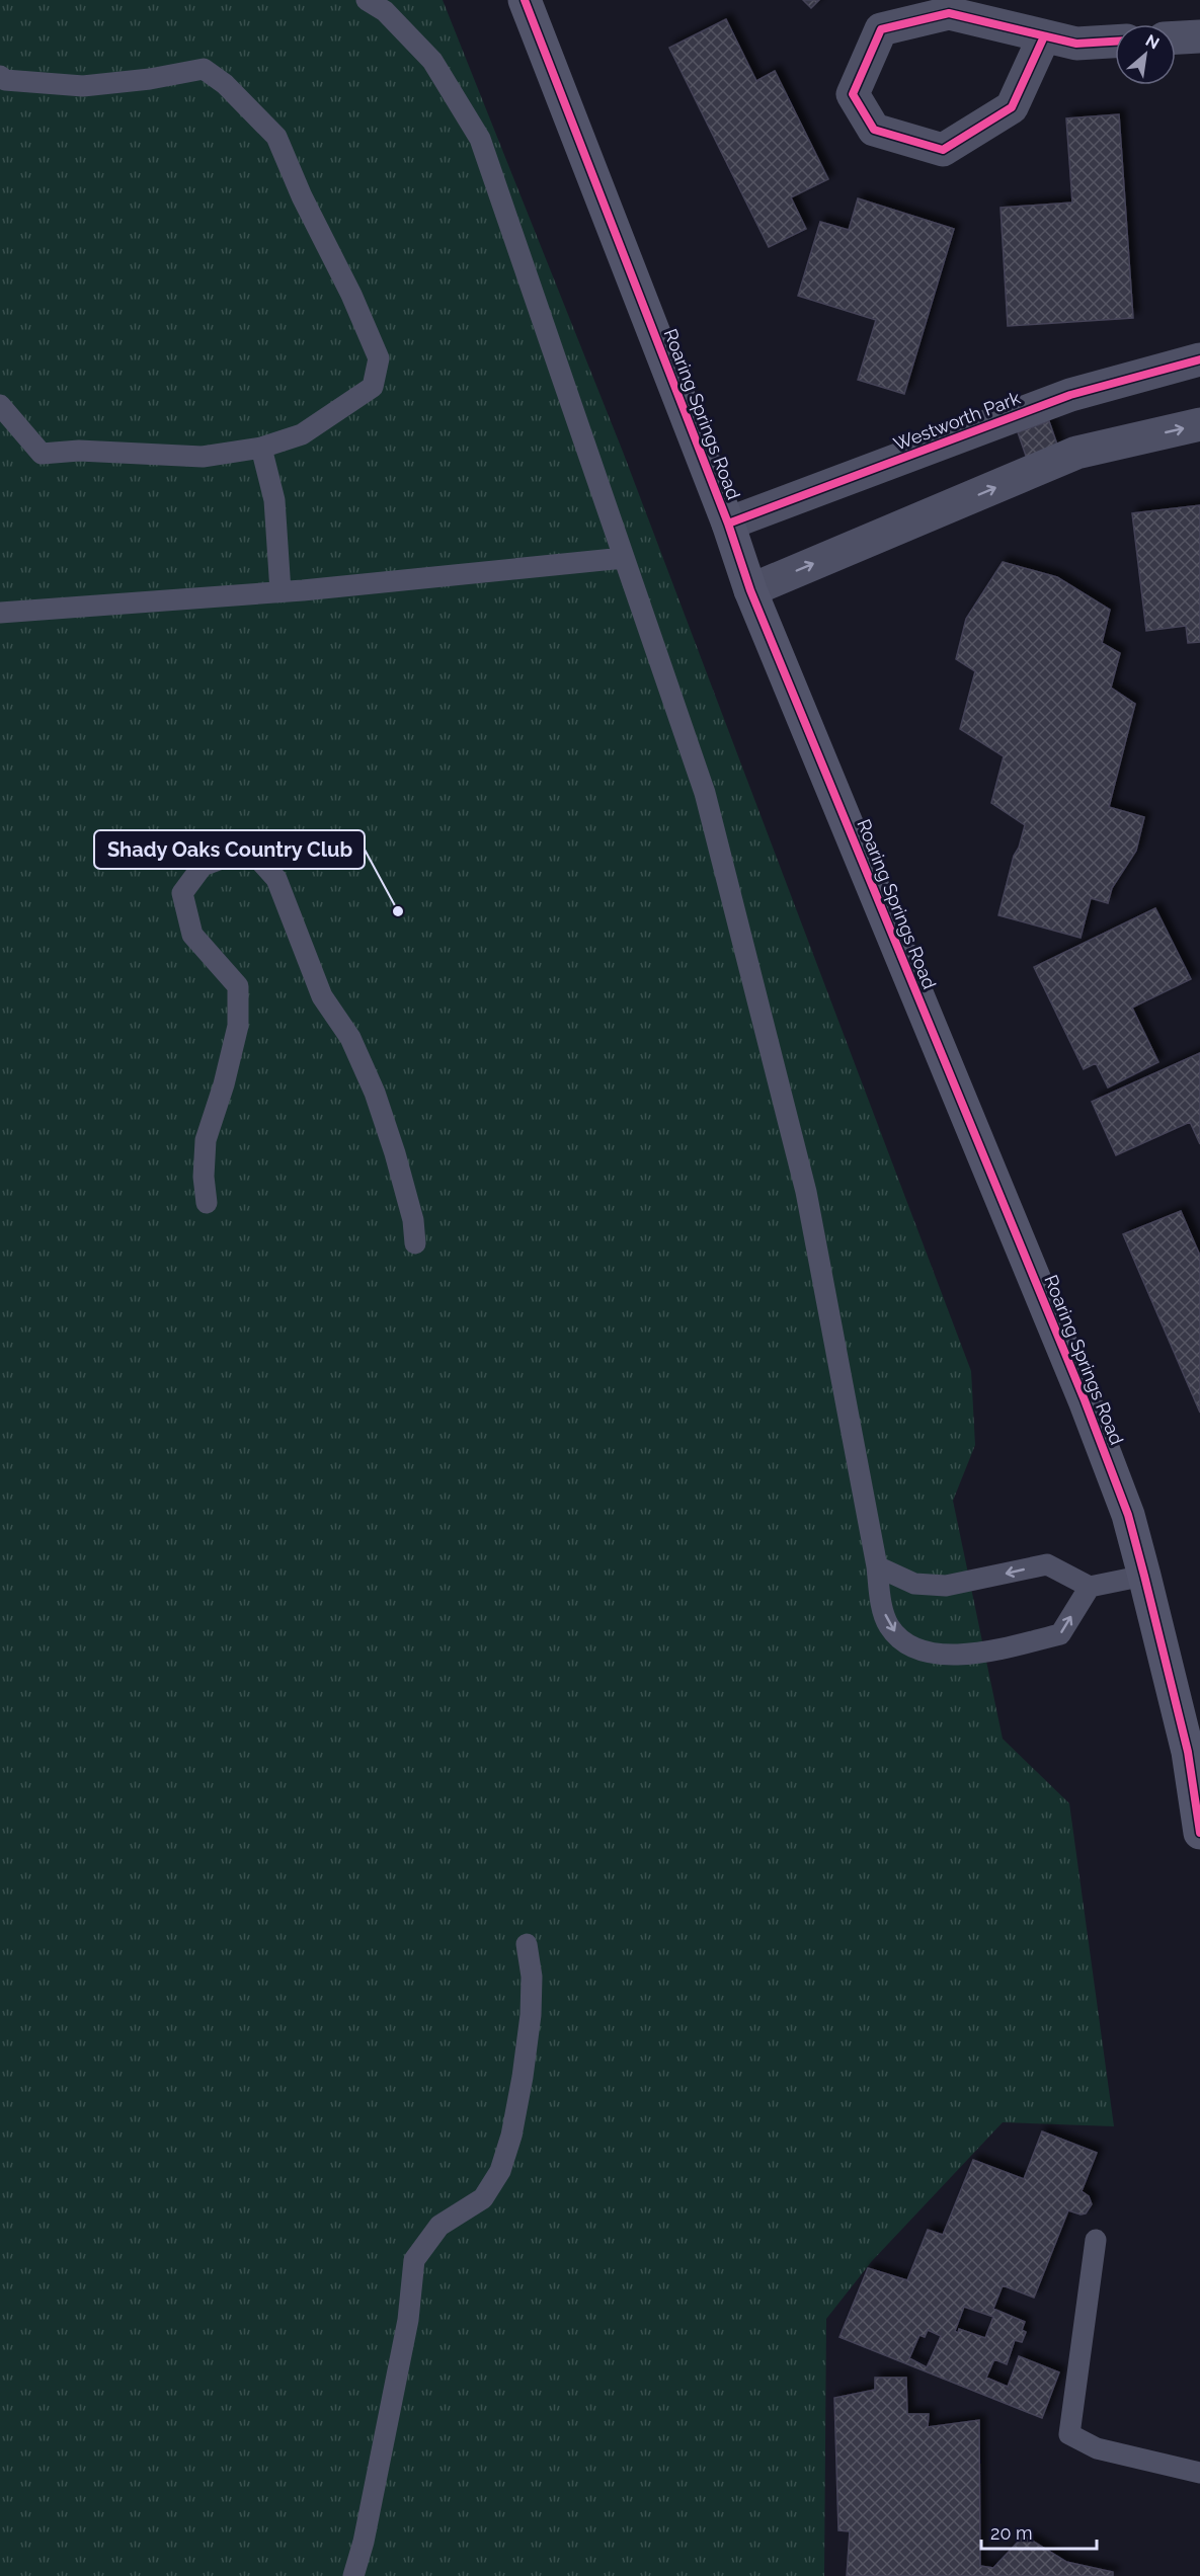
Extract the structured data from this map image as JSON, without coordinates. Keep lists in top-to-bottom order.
{
  "streets": {
    "street": ["Roaring Springs Road", "Westworth Park"]
  },
  "crossings": [
    ["Roaring Springs Road", "Westworth Park"]
  ],
  "places": ["Shady Oaks Country Club"],
  "scale_bar": "20 m",
  "north": "top right"
}
